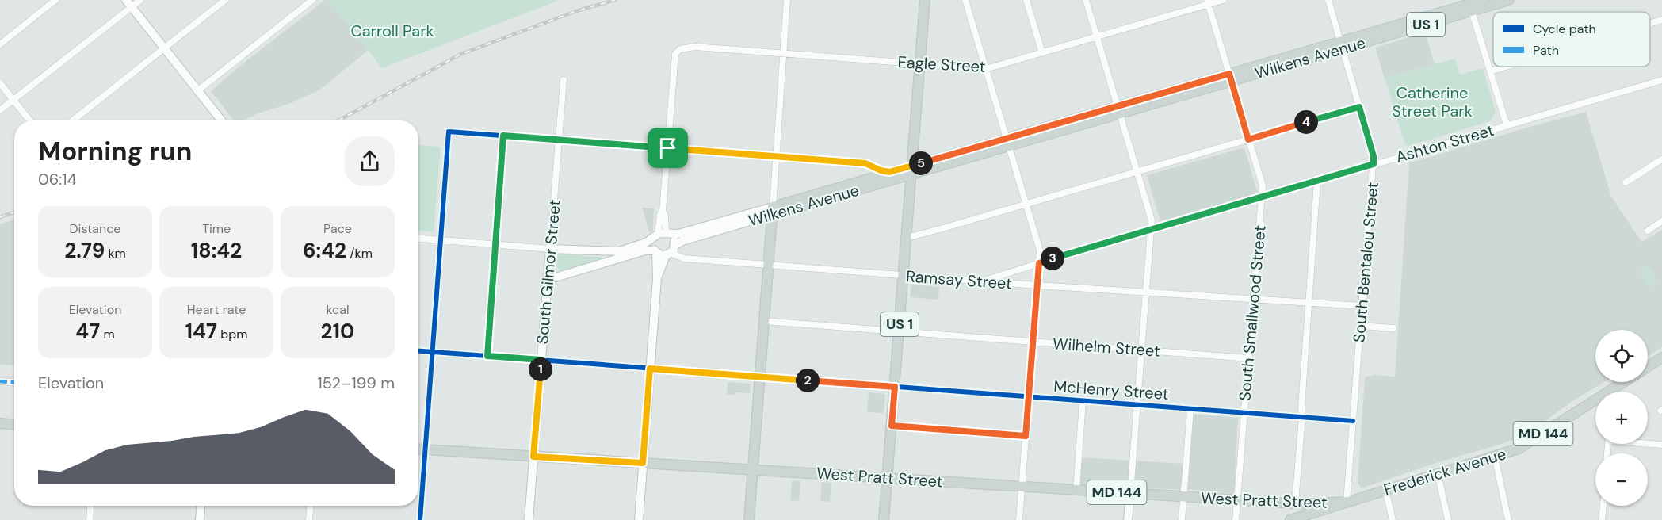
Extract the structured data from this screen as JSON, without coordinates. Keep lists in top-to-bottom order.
{
  "streets": {
    "main road": [
      "US 1",
      "Wilkens Avenue",
      "MD 144",
      "Frederick Avenue",
      "West Pratt Street"
    ],
    "street": [
      "Eagle Street",
      "Ashton Street",
      "South Bentalou Street",
      "South Gilmor Street",
      "Ramsay Street",
      "South Smallwood Street",
      "Wilhelm Street",
      "McHenry Street"
    ]
  },
  "crossings": [
    ["US 1", "Wilkens Avenue"],
    ["US 1", "Ramsay Street"],
    ["US 1", "Wilhelm Street"],
    ["US 1", "McHenry Street"],
    ["US 1", "West Pratt Street"],
    ["Wilkens Avenue", "South Bentalou Street"],
    ["Wilkens Avenue", "South Gilmor Street"],
    ["Wilkens Avenue", "Ramsay Street"],
    ["Wilkens Avenue", "South Smallwood Street"],
    ["Eagle Street", "South Smallwood Street"],
    ["Ashton Street", "South Bentalou Street"],
    ["Ashton Street", "Ramsay Street"],
    ["Ashton Street", "South Smallwood Street"],
    ["South Bentalou Street", "Ramsay Street"],
    ["South Bentalou Street", "McHenry Street"],
    ["South Bentalou Street", "Frederick Avenue"],
    ["South Bentalou Street", "West Pratt Street"],
    ["South Gilmor Street", "McHenry Street"],
    ["South Gilmor Street", "West Pratt Street"],
    ["Ramsay Street", "South Smallwood Street"],
    ["South Smallwood Street", "Wilhelm Street"],
    ["South Smallwood Street", "McHenry Street"],
    ["South Smallwood Street", "West Pratt Street"],
    ["Frederick Avenue", "West Pratt Street"]
  ],
  "parks": ["Carroll Park", "Catherine Street Park"],
  "legend": ["Cycle path", "Path"],
  "page": {
    "pins": [
      "4",
      "5",
      "3",
      "1",
      "2"
    ],
    "heading": ["Morning run", "06:14"],
    "stats": [
      ["Distance", "2.79 km"],
      ["Time", "18:42"],
      ["Pace", "6:42 /km"],
      ["Elevation", "47 m"],
      ["Heart rate", "147 bpm"],
      ["kcal", "210"]
    ],
    "map_buttons": ["+", "−"],
    "chart": ["Elevation", "152–199 m"]
  }
}
